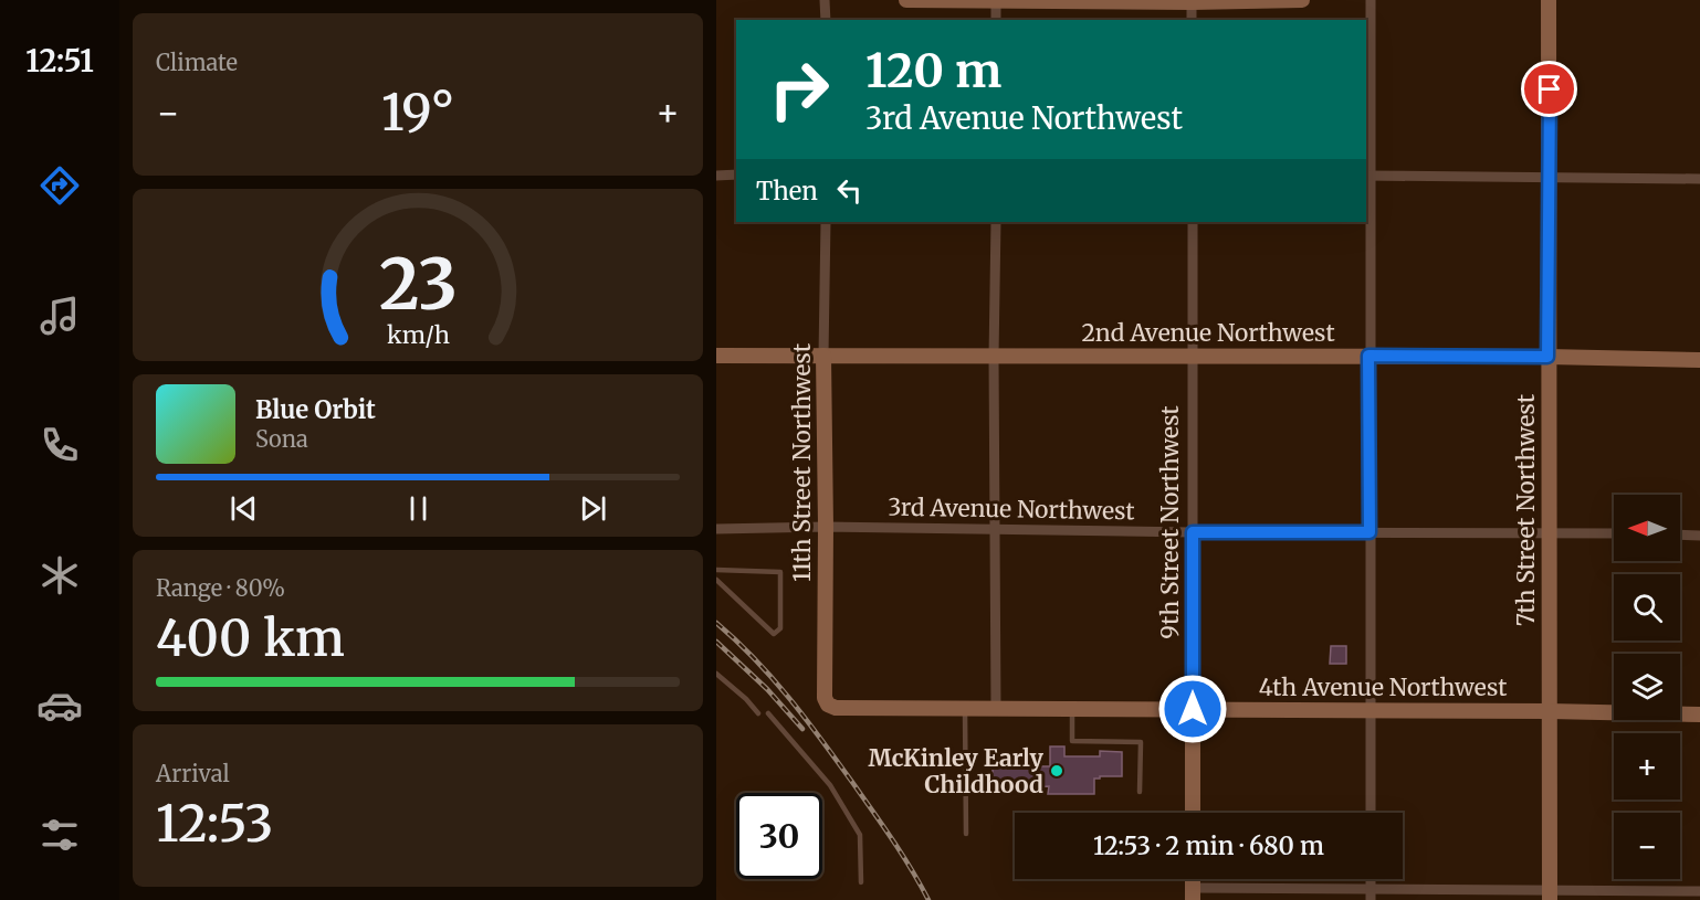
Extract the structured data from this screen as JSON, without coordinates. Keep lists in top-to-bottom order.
{
  "streets": {
    "street": [
      "2nd Avenue Northwest",
      "11th Street Northwest",
      "3rd Avenue Northwest",
      "7th Street Northwest",
      "9th Street Northwest",
      "4th Avenue Northwest"
    ]
  },
  "crossings": [
    ["2nd Avenue Northwest", "11th Street Northwest"],
    ["2nd Avenue Northwest", "7th Street Northwest"],
    ["2nd Avenue Northwest", "9th Street Northwest"],
    ["11th Street Northwest", "3rd Avenue Northwest"],
    ["11th Street Northwest", "4th Avenue Northwest"],
    ["3rd Avenue Northwest", "7th Street Northwest"],
    ["3rd Avenue Northwest", "9th Street Northwest"],
    ["7th Street Northwest", "4th Avenue Northwest"],
    ["9th Street Northwest", "4th Avenue Northwest"]
  ],
  "places": ["McKinley Early Childhood"],
  "north": "left",
  "page": {
    "tabs": "12:51",
    "tile": [
      "Climate",
      ["Range · 80%", "400 km"],
      ["Arrival", "12:53"]
    ],
    "turn": ["120 m", "3rd Avenue Northwest"],
    "heat": ["−", "19°", "+"],
    "then": "Then",
    "song": ["Blue Orbit", "Sona"],
    "map_buttons": ["+", "−"],
    "limit": "30",
    "trip": "12:53 · 2 min · 680 m",
    "gauge": ["23", "km/h"]
  }
}
